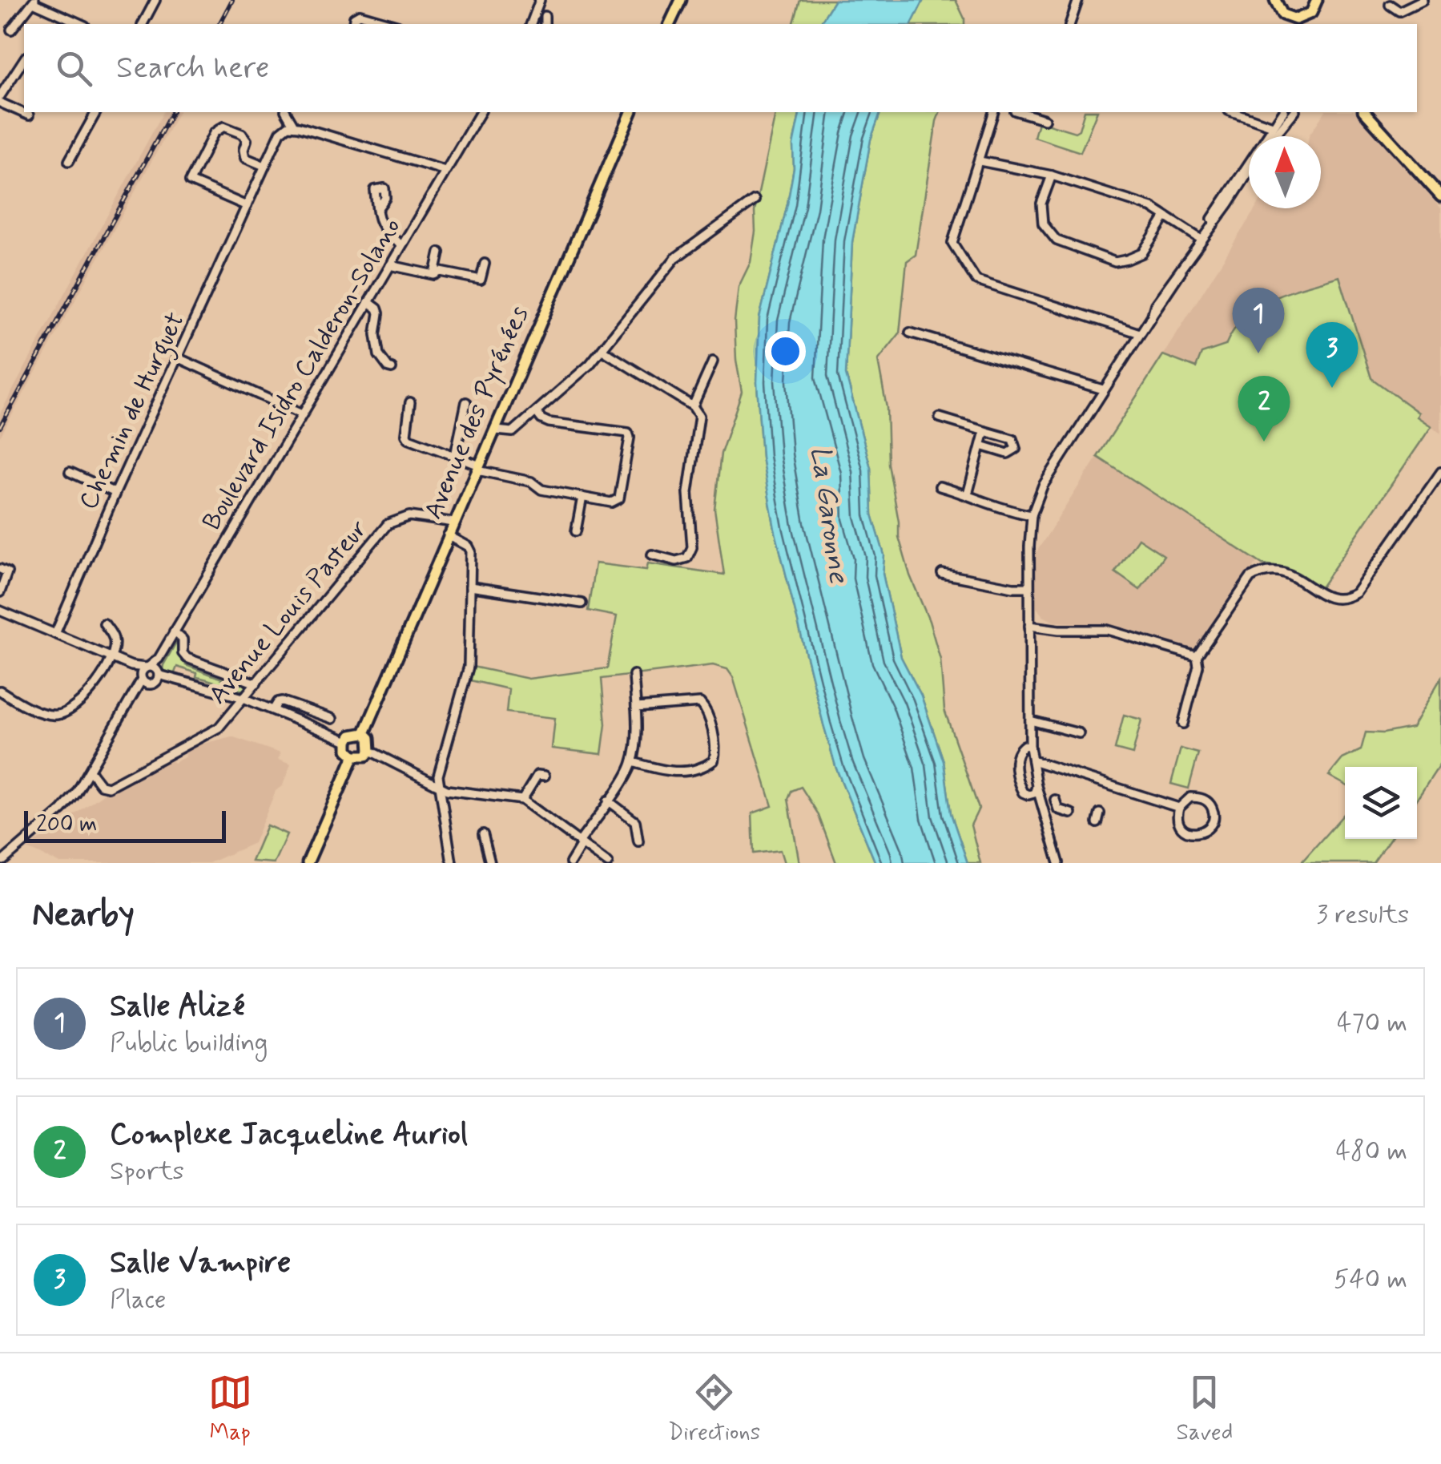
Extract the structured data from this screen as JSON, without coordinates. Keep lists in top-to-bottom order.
{
  "streets": {
    "main road": ["Avenue des Pyrénées"],
    "street": ["Boulevard Isidro Calderon-Solano", "Chemin de Hurguet", "Avenue Louis Pasteur"]
  },
  "crossings": [
    ["Boulevard Isidro Calderon-Solano", "Avenue Louis Pasteur"],
    ["Avenue des Pyrénées", "Avenue Louis Pasteur"]
  ],
  "water": ["La Garonne"],
  "scale_bar": "200 m",
  "north": "top",
  "page": {
    "search": "Search here",
    "pins": ["1", "3", "2"],
    "scale": "200 m",
    "heading": ["Nearby", "3 results"],
    "list": [
      {
        "mark": "1",
        "name": "Salle Alizé",
        "note": "Public building",
        "value": "470 m"
      },
      {
        "mark": "2",
        "name": "Complexe Jacqueline Auriol",
        "note": "Sports",
        "value": "480 m"
      },
      {
        "mark": "3",
        "name": "Salle Vampire",
        "note": "Place",
        "value": "540 m"
      }
    ],
    "nav": ["Map", "Directions", "Saved"]
  }
}
